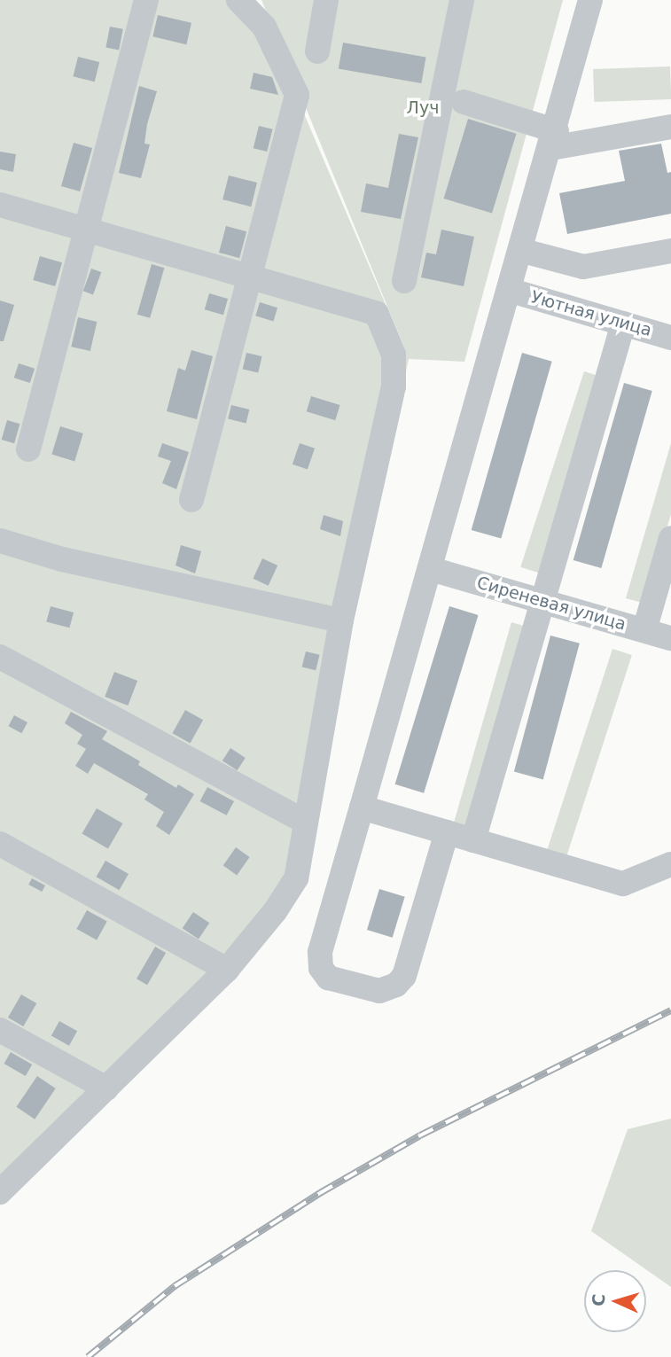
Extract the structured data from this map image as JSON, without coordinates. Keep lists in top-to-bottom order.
{
  "streets": {
    "street": ["Уютная улица", "Сиреневая улица"]
  },
  "parks": ["Луч"],
  "north": "left"
}
